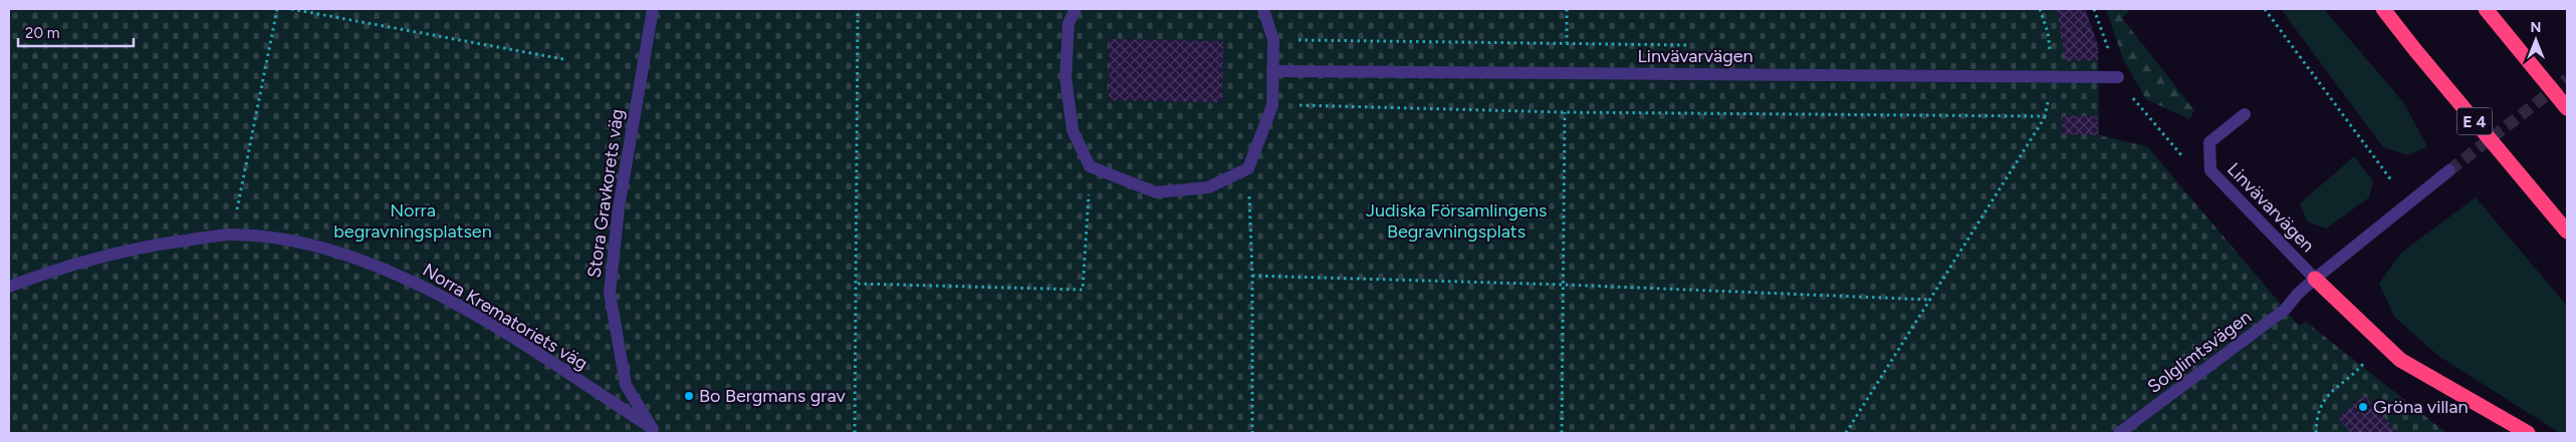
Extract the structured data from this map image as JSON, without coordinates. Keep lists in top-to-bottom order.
{
  "streets": {
    "highway": ["E 4"],
    "lane": [
      "Linvävarvägen",
      "Stora Gravkorets väg",
      "Norra Krematoriets väg",
      "Solglimtsvägen"
    ]
  },
  "crossings": [
    ["Linvävarvägen", "Solglimtsvägen"],
    ["Stora Gravkorets väg", "Norra Krematoriets väg"]
  ],
  "parks": ["Norra begravningsplatsen", "Judiska Församlingens Begravningsplats"],
  "places": ["Bo Bergmans grav", "Gröna villan"],
  "scale_bar": "20 m",
  "north": "top"
}
